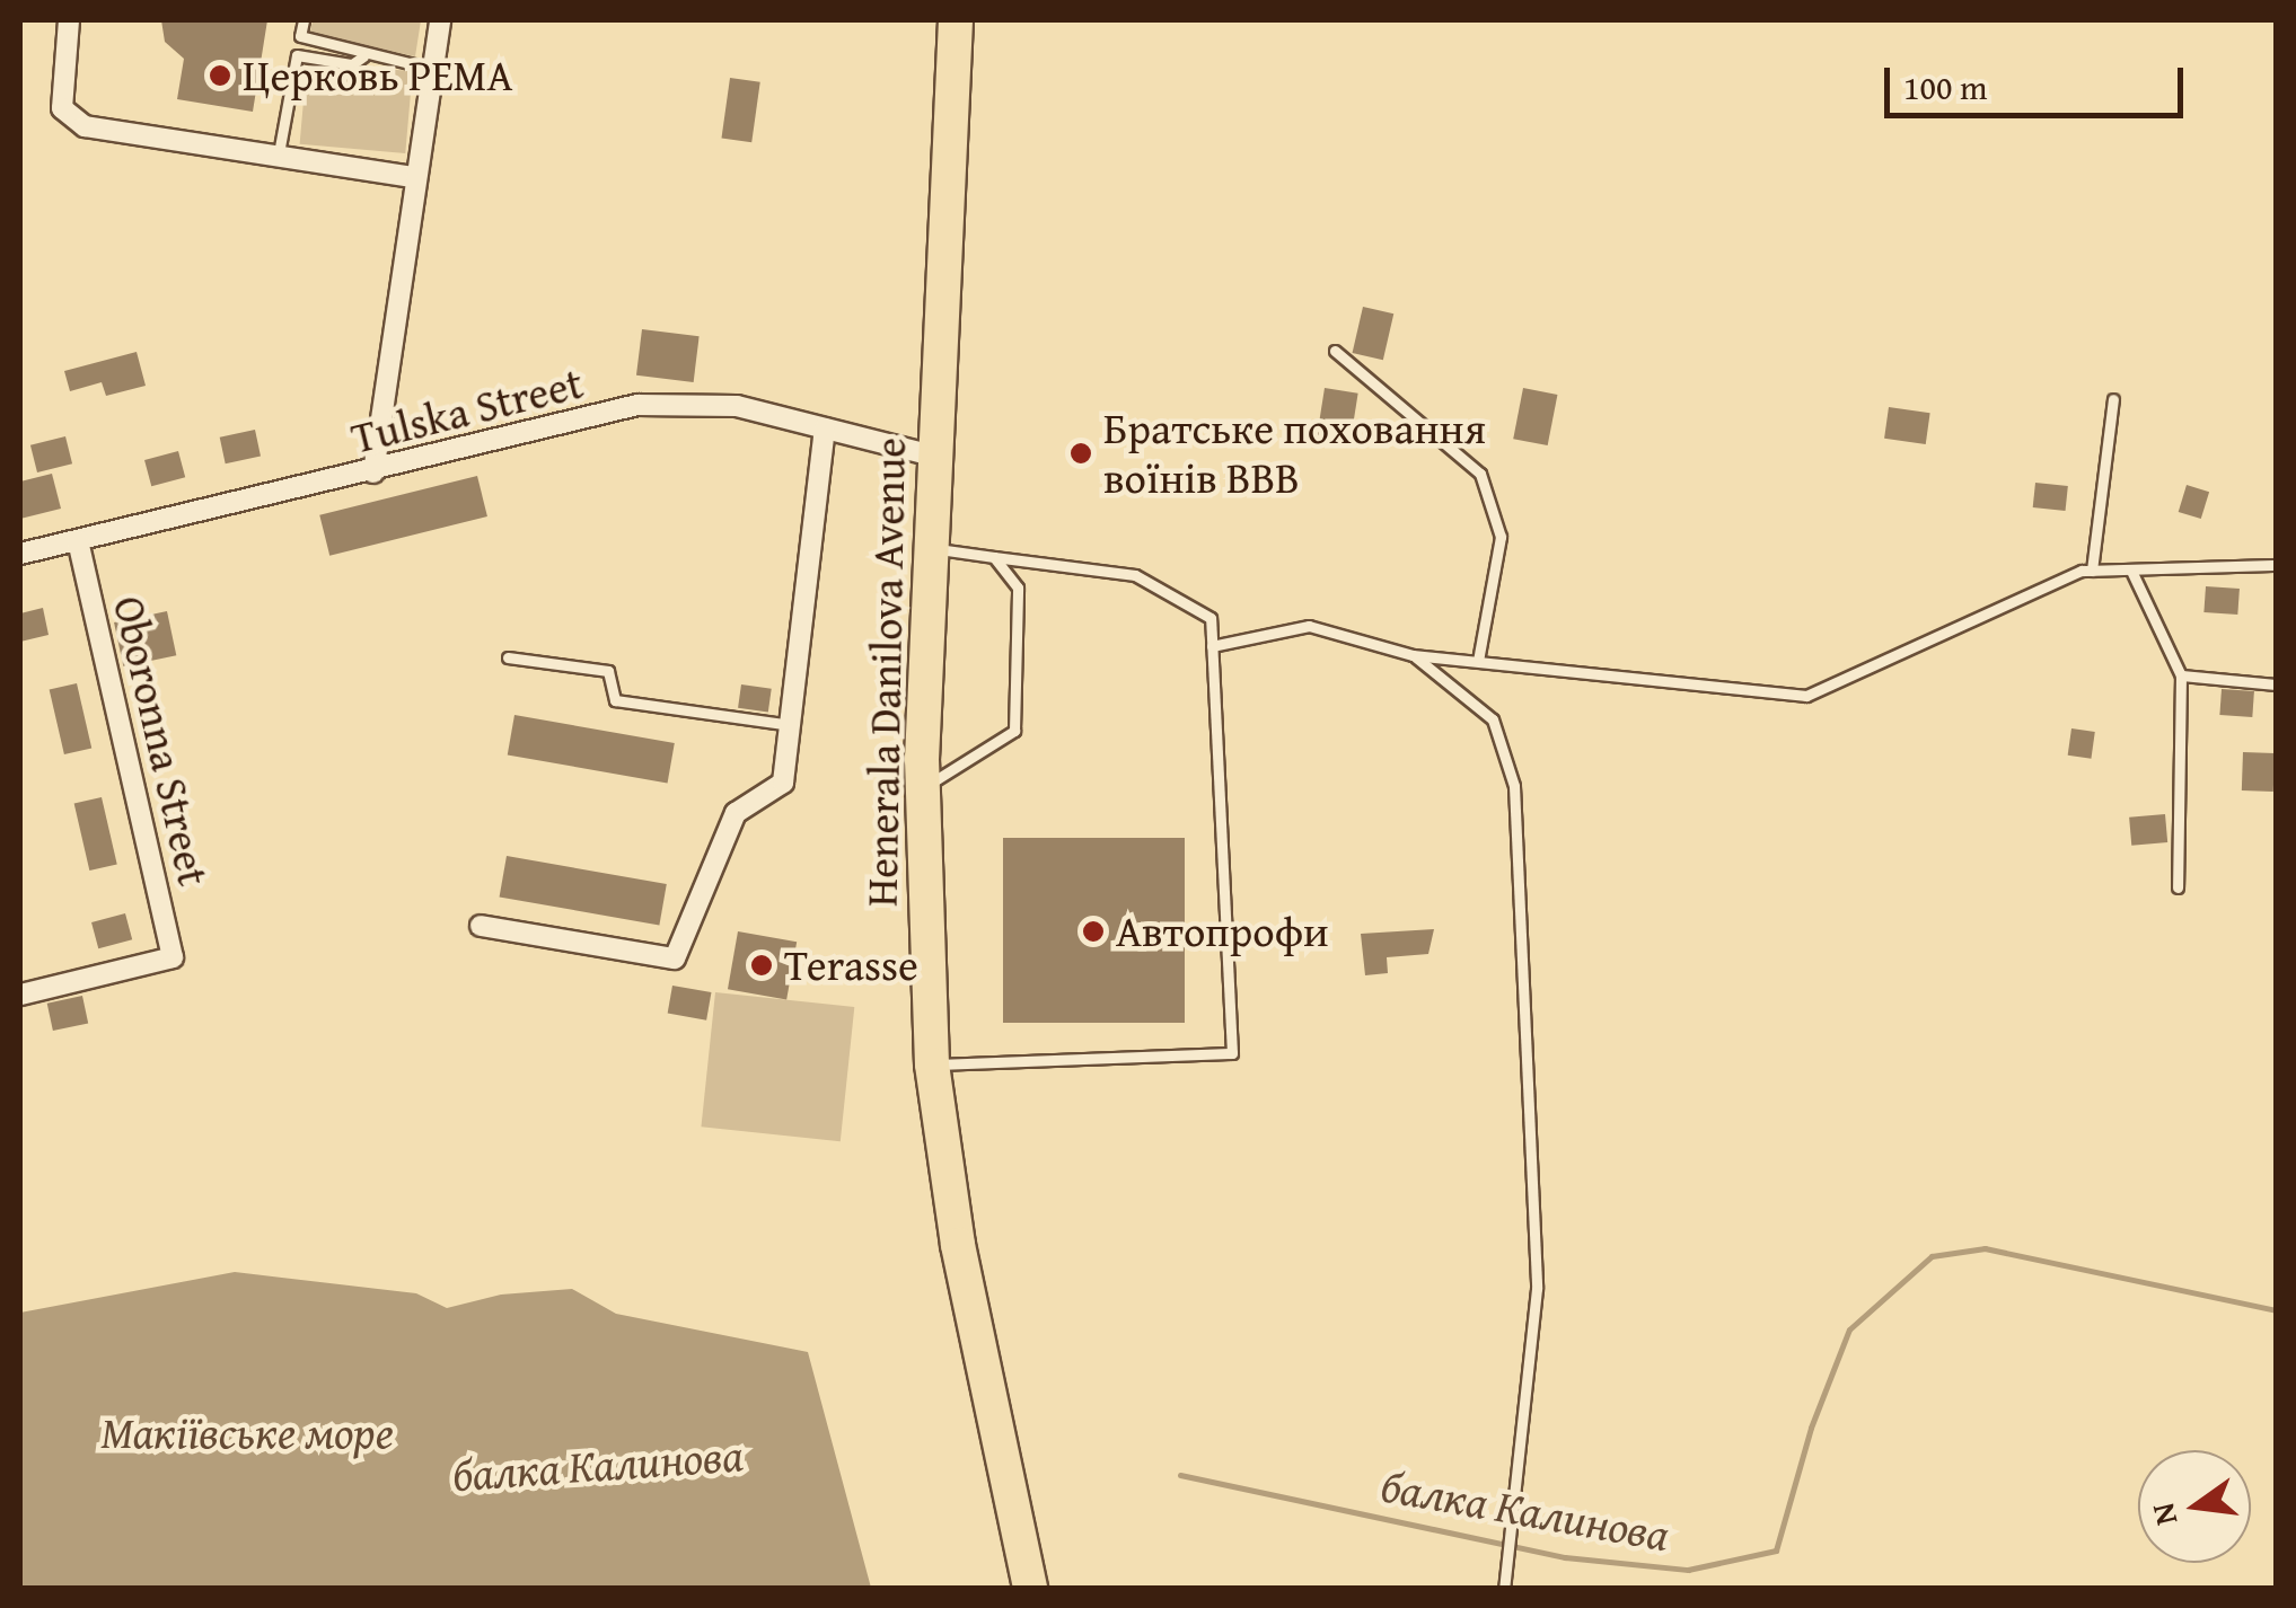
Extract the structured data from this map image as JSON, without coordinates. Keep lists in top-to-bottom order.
{
  "streets": {
    "main road": ["Henerala Danilova Avenue"],
    "street": ["Tulska Street", "Oboronna Street"]
  },
  "crossings": [
    ["Tulska Street", "Henerala Danilova Avenue"],
    ["Tulska Street", "Oboronna Street"]
  ],
  "water": ["Макіївське море", "балка Калинова"],
  "places": [
    "Церковь РЕМА",
    "Братське поховання воїнів ВВВ",
    "Автопрофи",
    "Terasse"
  ],
  "scale_bar": "100 m",
  "north": "left"
}
